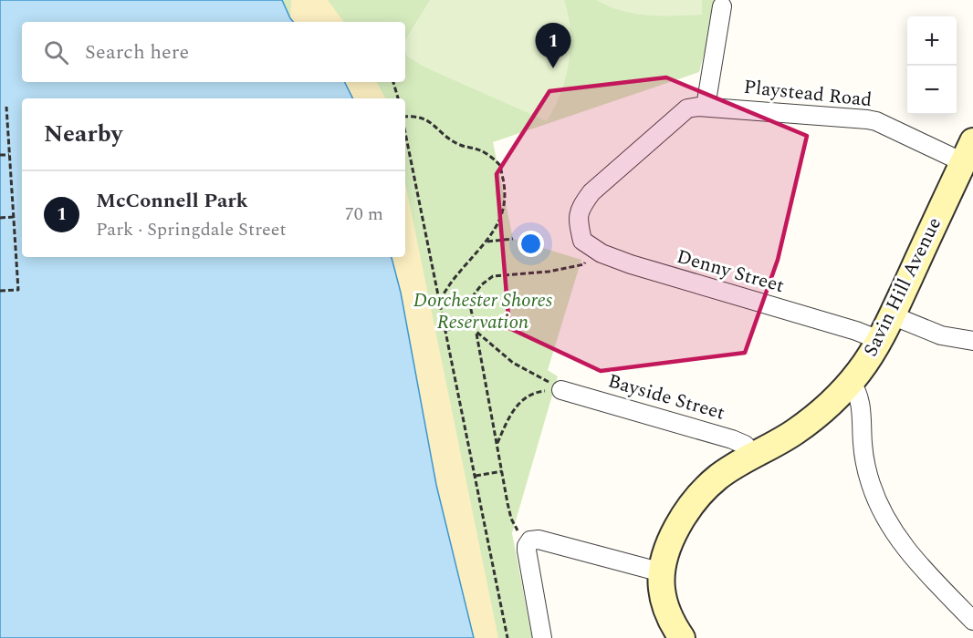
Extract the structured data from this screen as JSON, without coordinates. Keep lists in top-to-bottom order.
{
  "streets": {
    "street": [
      "Playstead Road",
      "Denny Street",
      "Savin Hill Avenue",
      "Bayside Street"
    ]
  },
  "crossings": [
    ["Playstead Road", "Savin Hill Avenue"],
    ["Denny Street", "Savin Hill Avenue"],
    ["Savin Hill Avenue", "Bayside Street"]
  ],
  "parks": ["Dorchester Shores Reservation"],
  "page": {
    "map_buttons": ["+", "−"],
    "search": "Search here",
    "pins": "1",
    "heading": "Nearby",
    "list": [
      {
        "mark": "1",
        "name": "McConnell Park",
        "note": "Park · Springdale Street",
        "value": "70 m"
      }
    ]
  }
}
